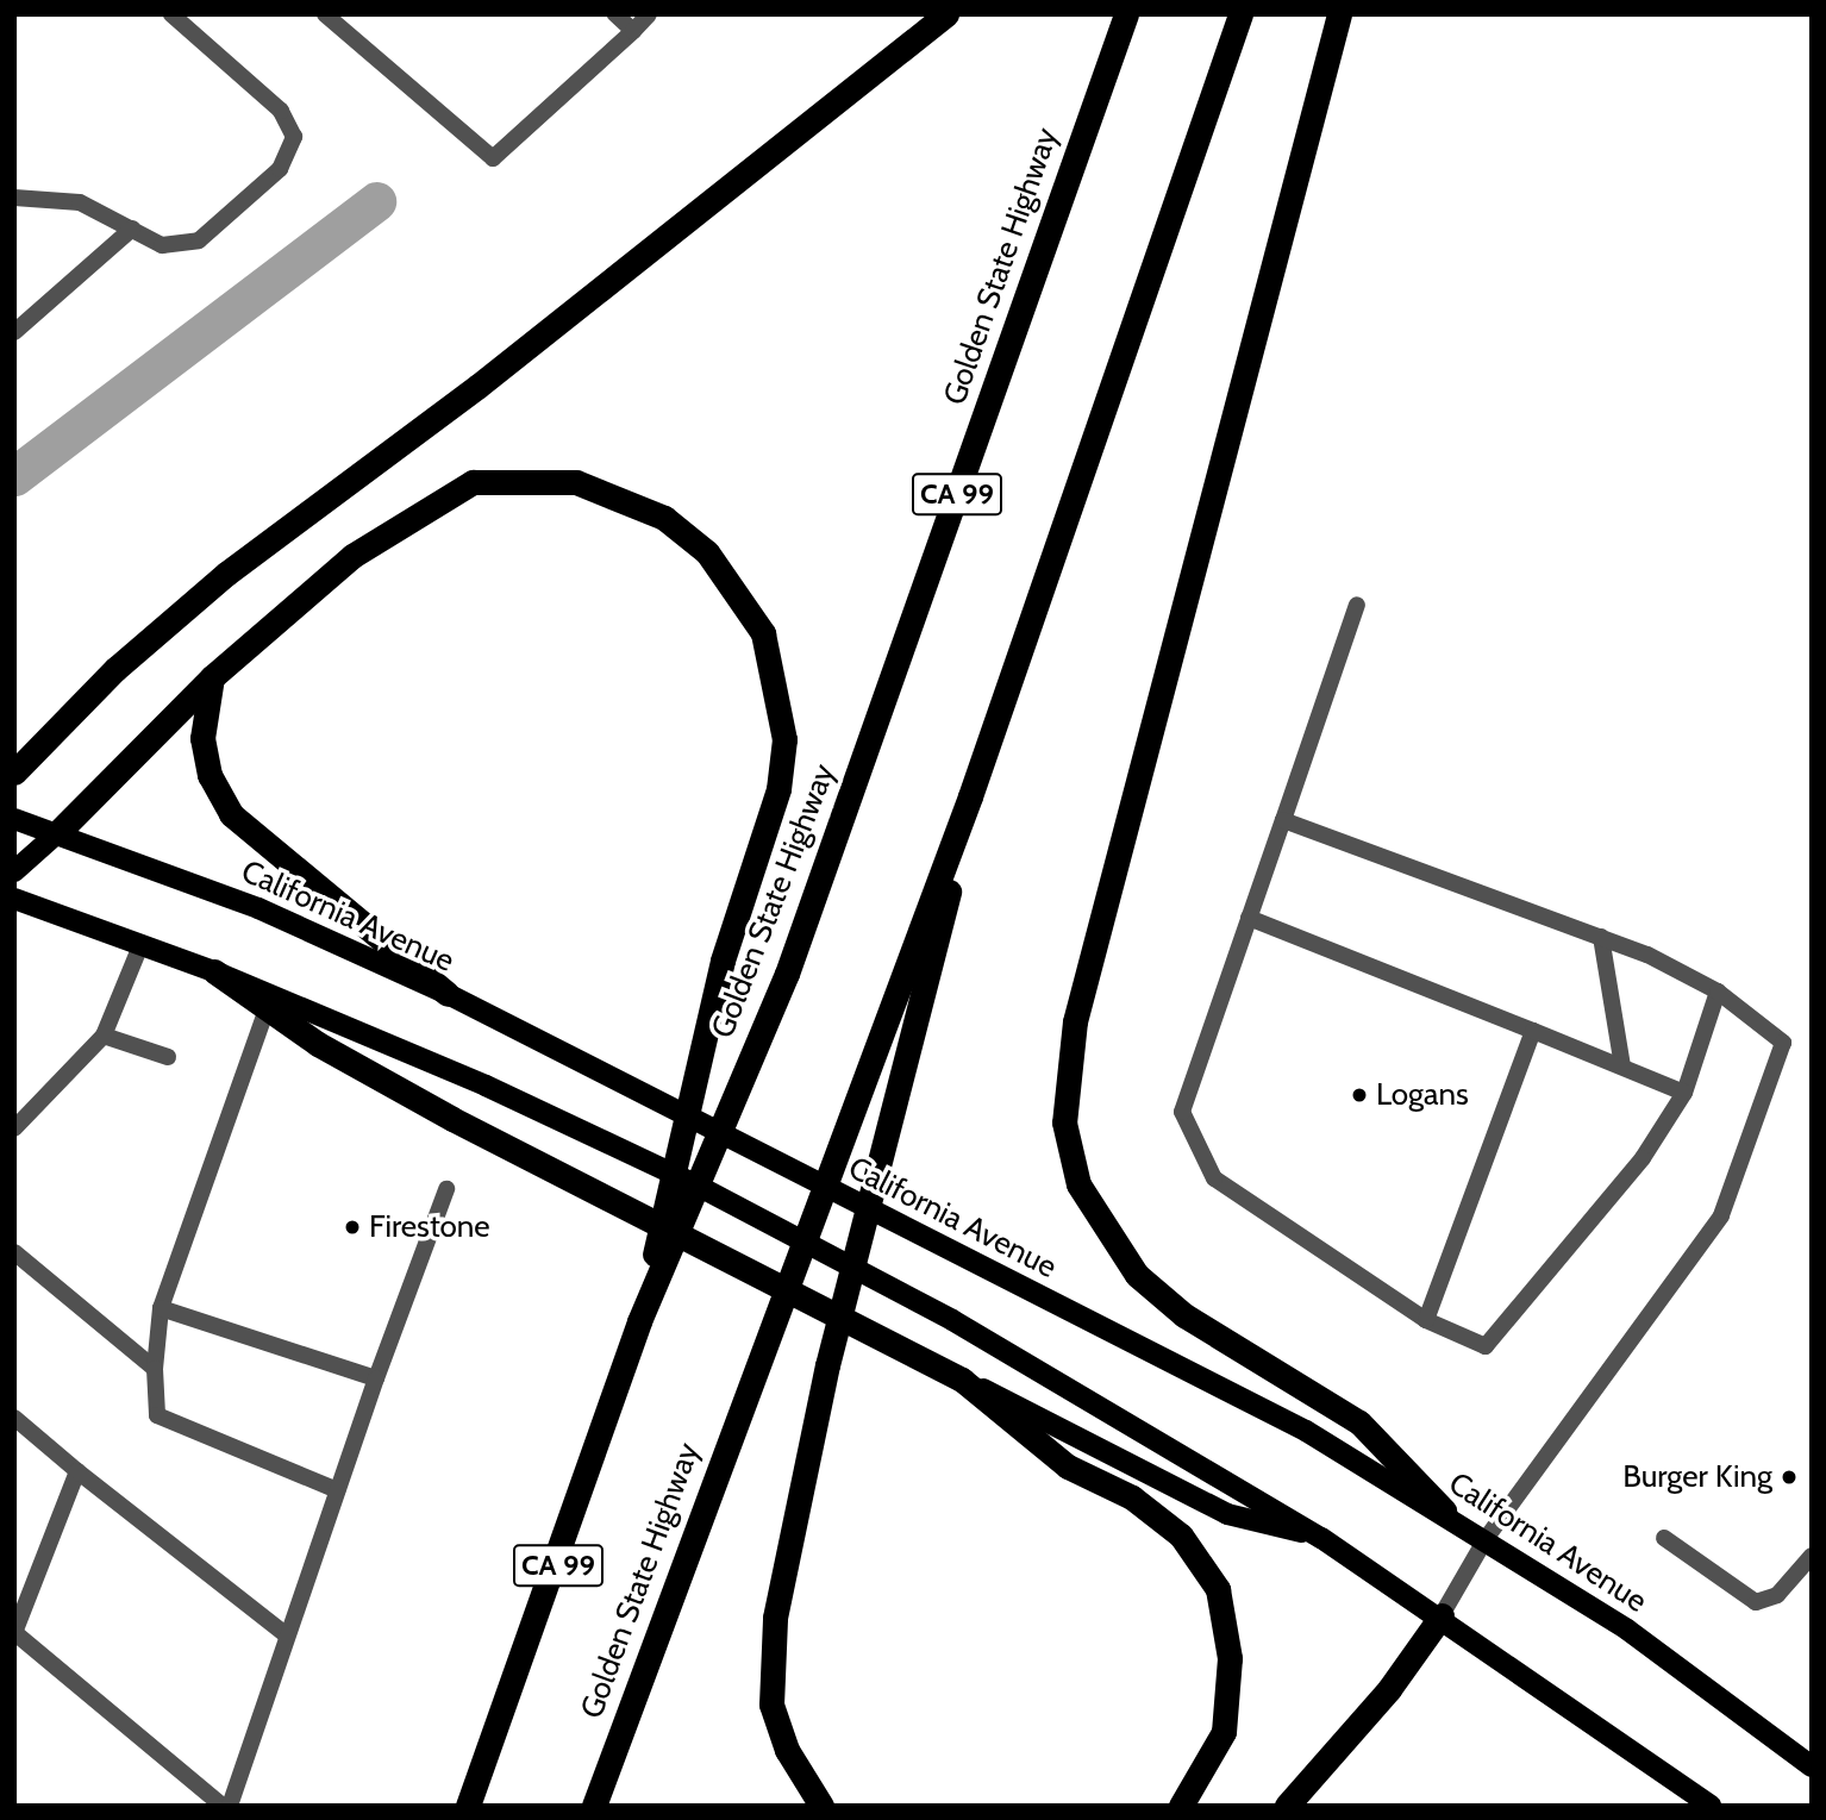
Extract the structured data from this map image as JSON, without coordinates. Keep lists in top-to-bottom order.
{
  "streets": {
    "highway": ["Golden State Highway", "CA 99"],
    "main road": ["California Avenue"]
  },
  "places": ["Logans", "Firestone", "Burger King"]
}
